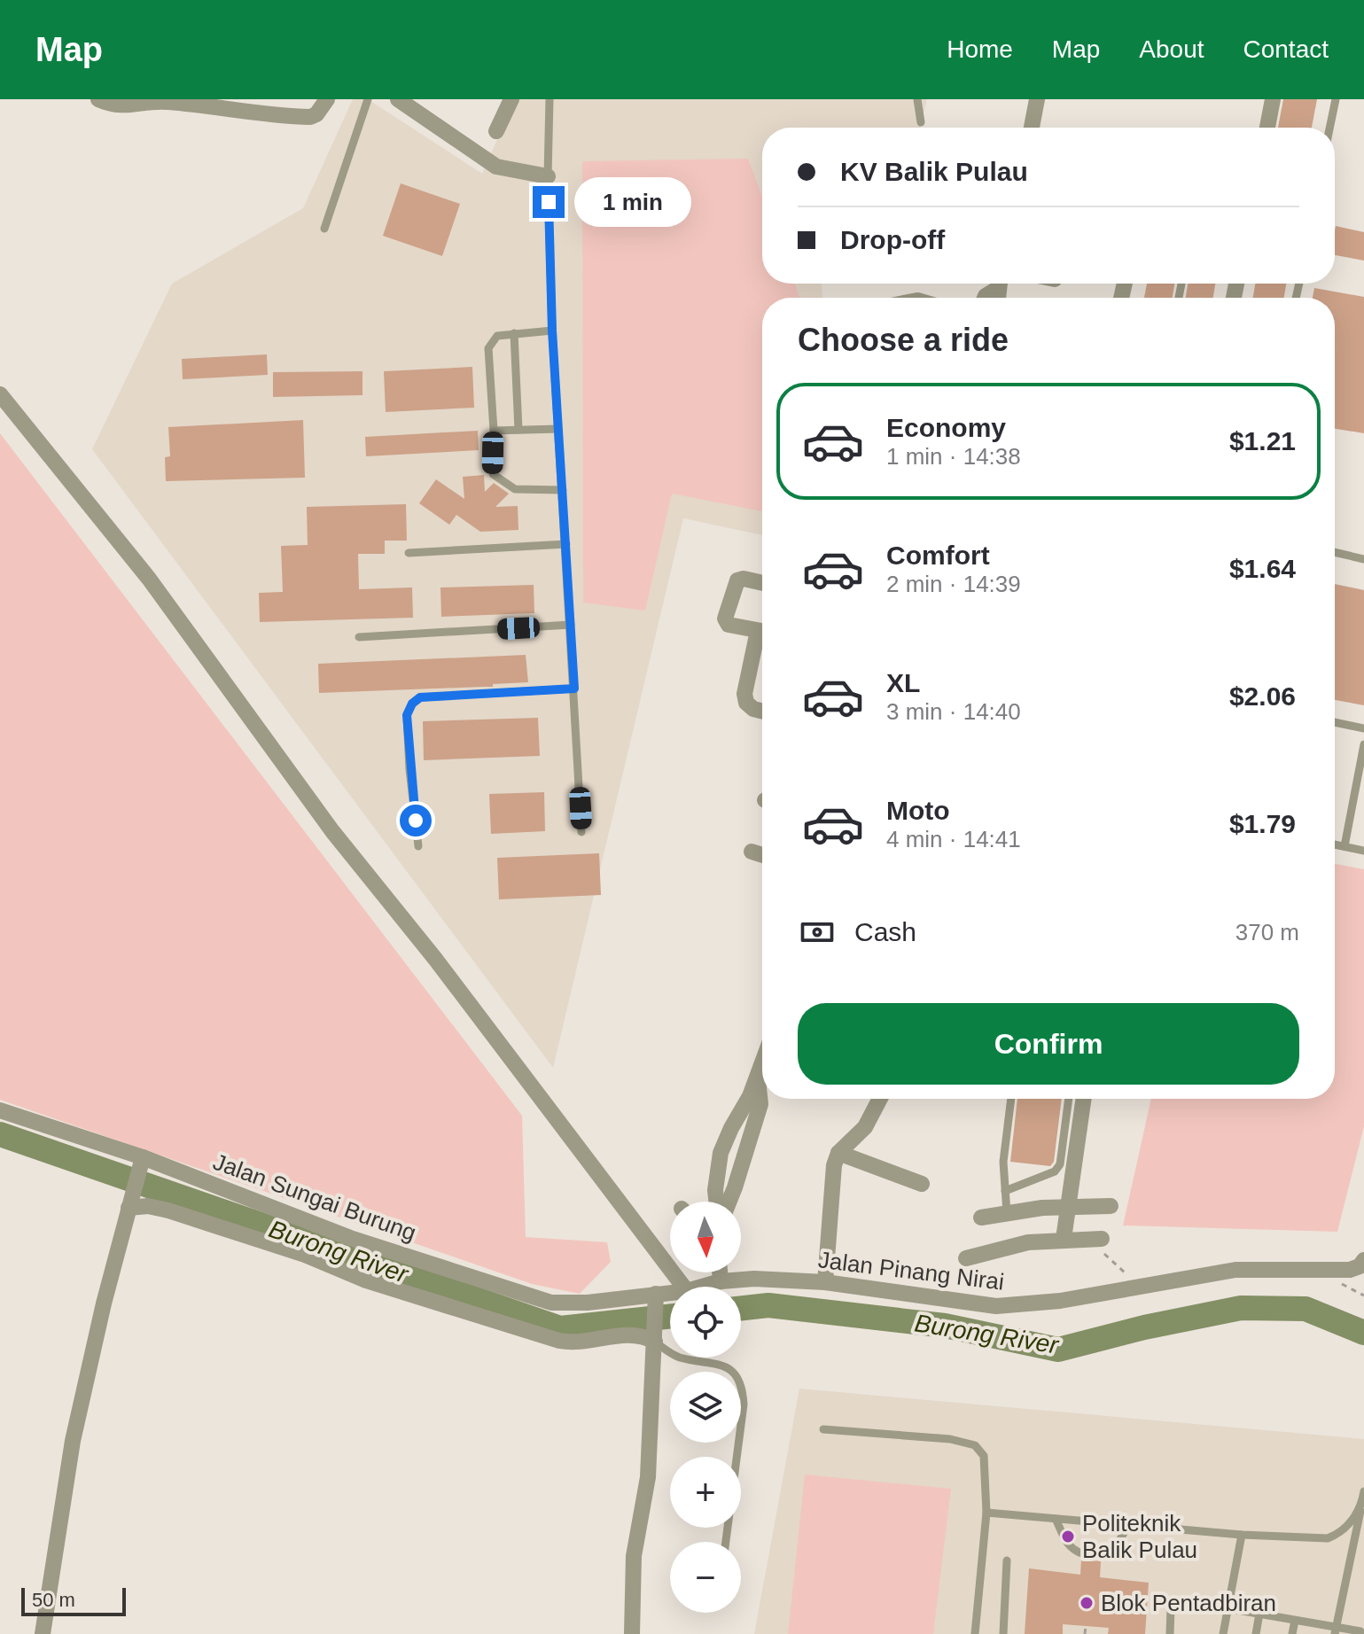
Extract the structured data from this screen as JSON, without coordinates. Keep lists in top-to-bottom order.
{
  "streets": {
    "street": ["Jalan Sungai Burung", "Jalan Pinang Nirai"]
  },
  "crossings": [
    ["Jalan Sungai Burung", "Jalan Pinang Nirai"]
  ],
  "water": ["Burong River"],
  "places": ["Politeknik Balik Pulau", "Blok Pentadbiran"],
  "scale_bar": "50 m",
  "north": "bottom",
  "page": {
    "header": "Map",
    "nav": [
      "Home",
      "Map",
      "About",
      "Contact"
    ],
    "banner": ["KV Balik Pulau", "Drop-off"],
    "bubble": "1 min",
    "heading": "Choose a ride",
    "list": [
      {
        "name": "Economy",
        "note": "1 min · 14:38",
        "value": "$1.21"
      },
      {
        "name": "Comfort",
        "note": "2 min · 14:39",
        "value": "$1.64"
      },
      {
        "name": "XL",
        "note": "3 min · 14:40",
        "value": "$2.06"
      },
      {
        "name": "Moto",
        "note": "4 min · 14:41",
        "value": "$1.79"
      }
    ],
    "pay": ["Cash", "370 m"],
    "buttons": "Confirm",
    "map_buttons": ["+", "−"],
    "scale": "50 m"
  }
}
